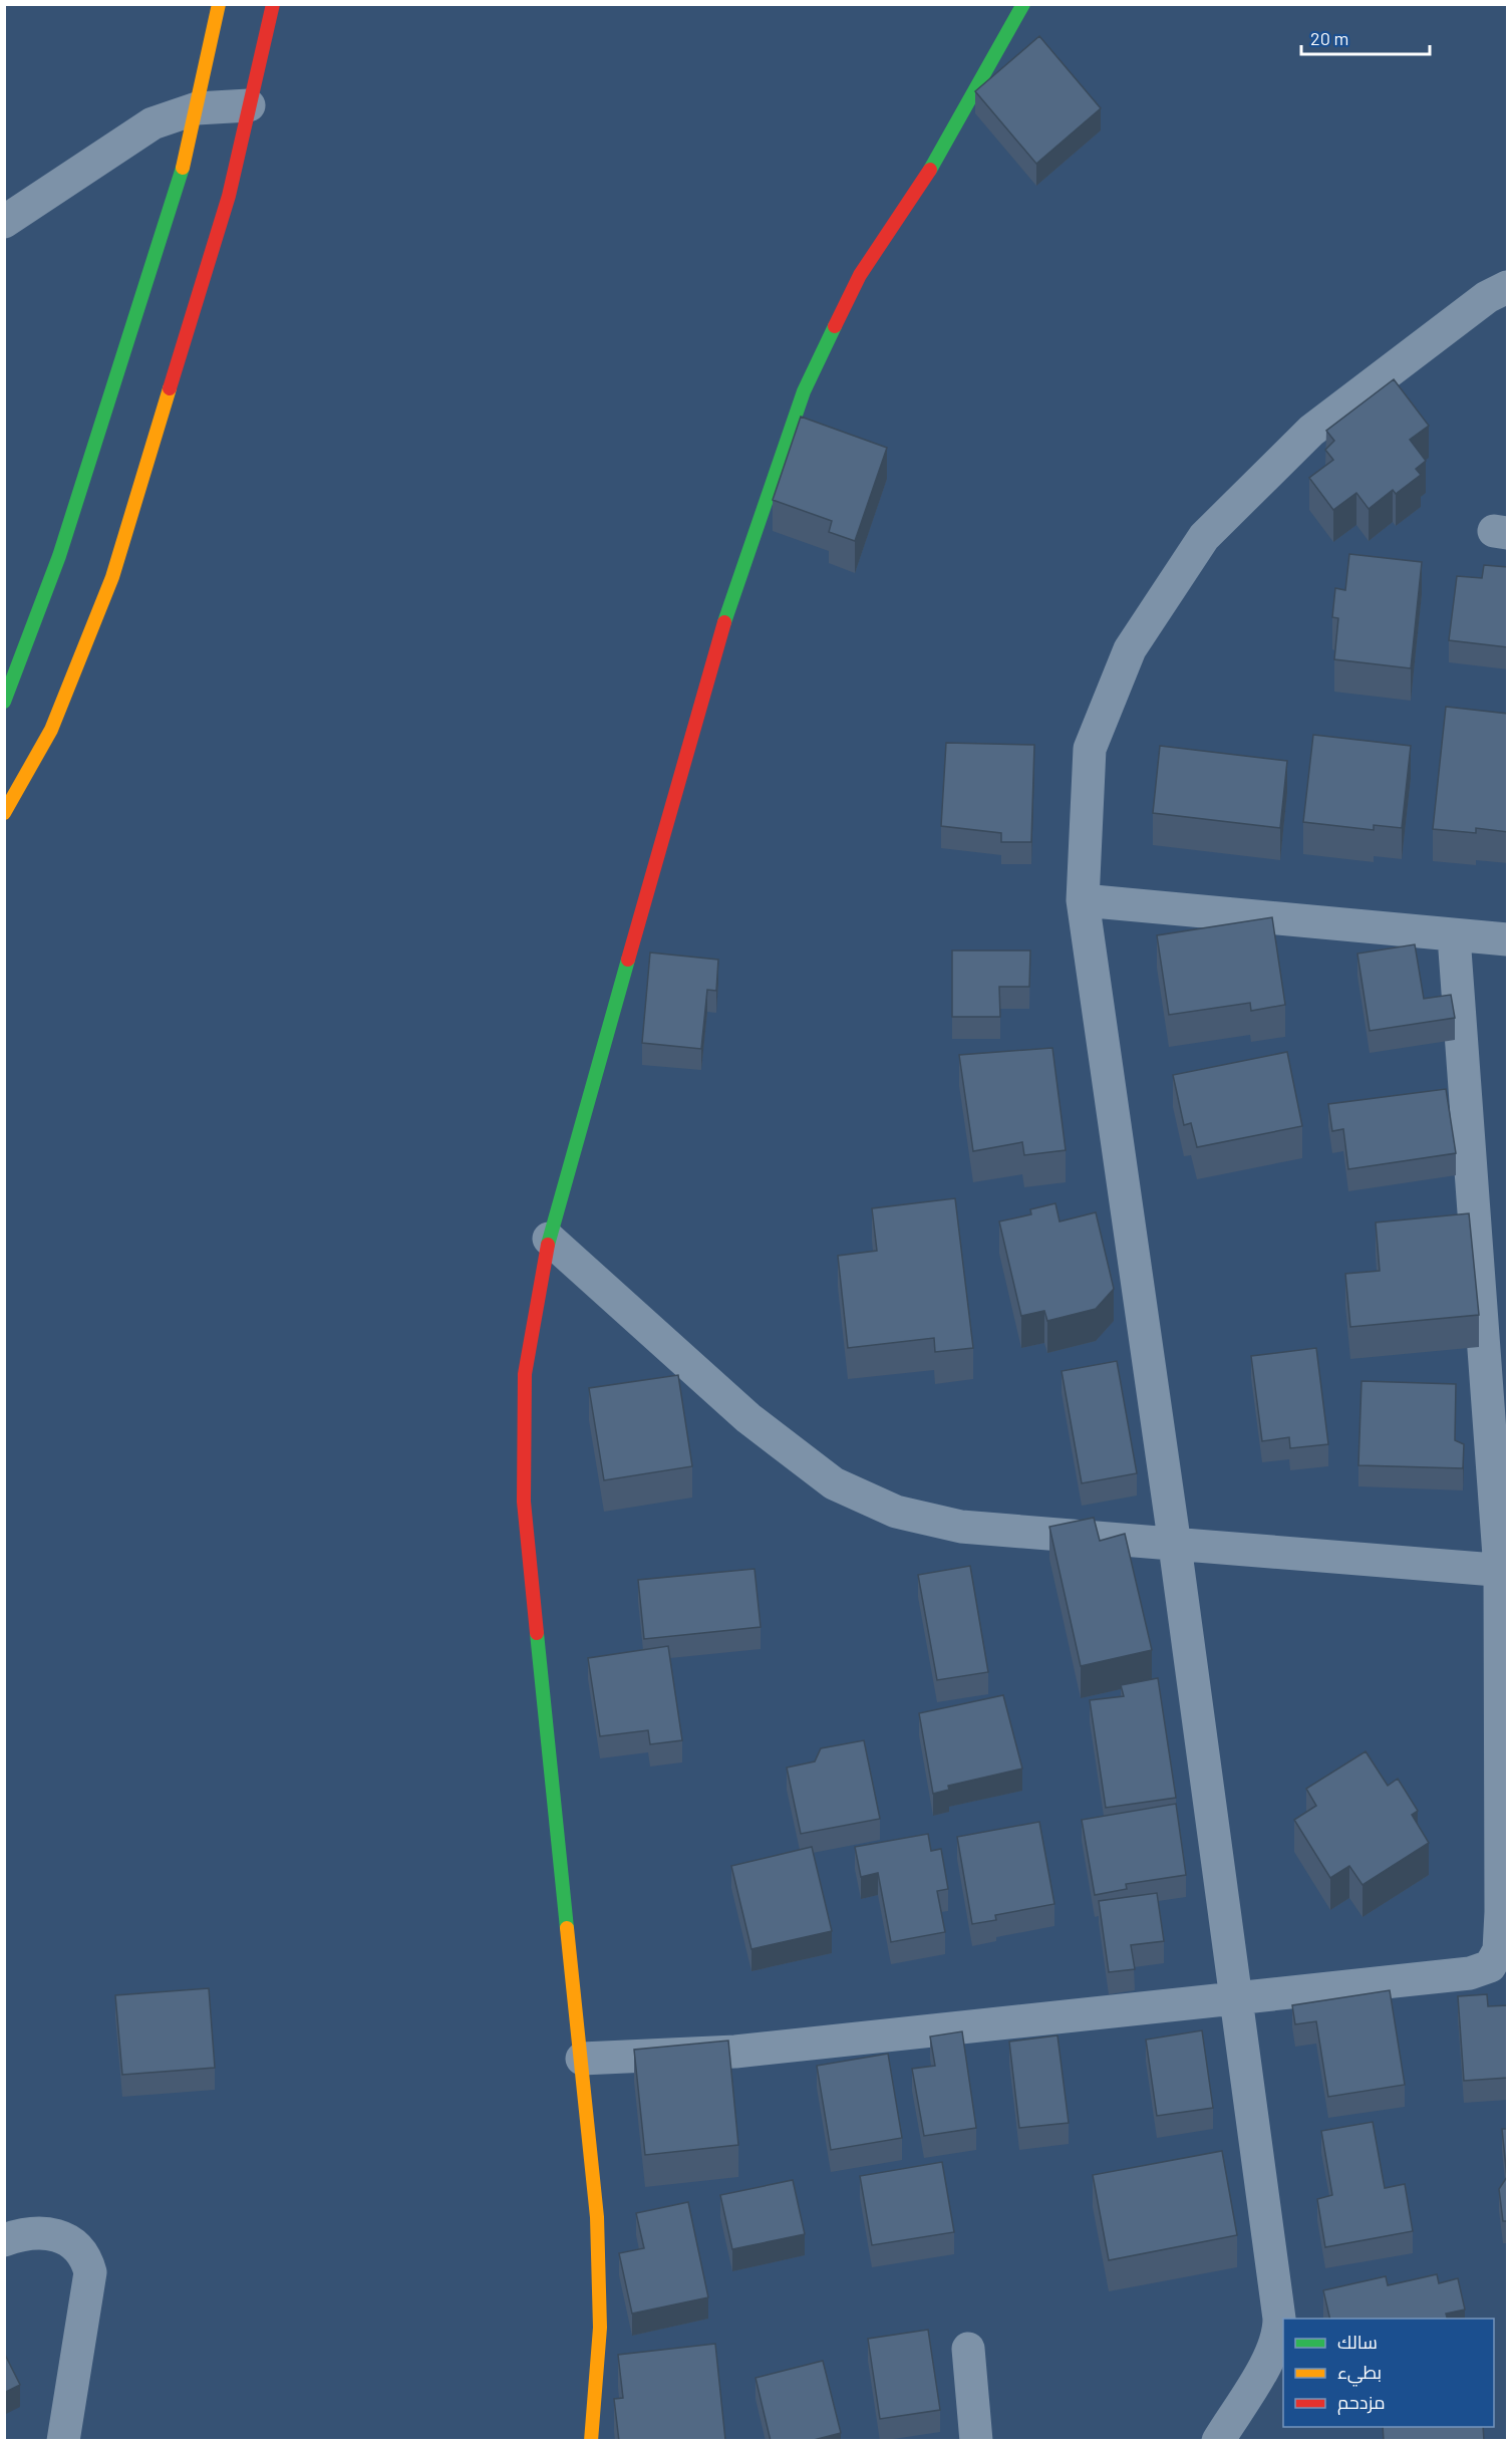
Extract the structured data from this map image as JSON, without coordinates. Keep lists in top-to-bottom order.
{
  "legend": ["سالك", "بطيء", "مزدحم"],
  "scale_bar": "20 m"
}
